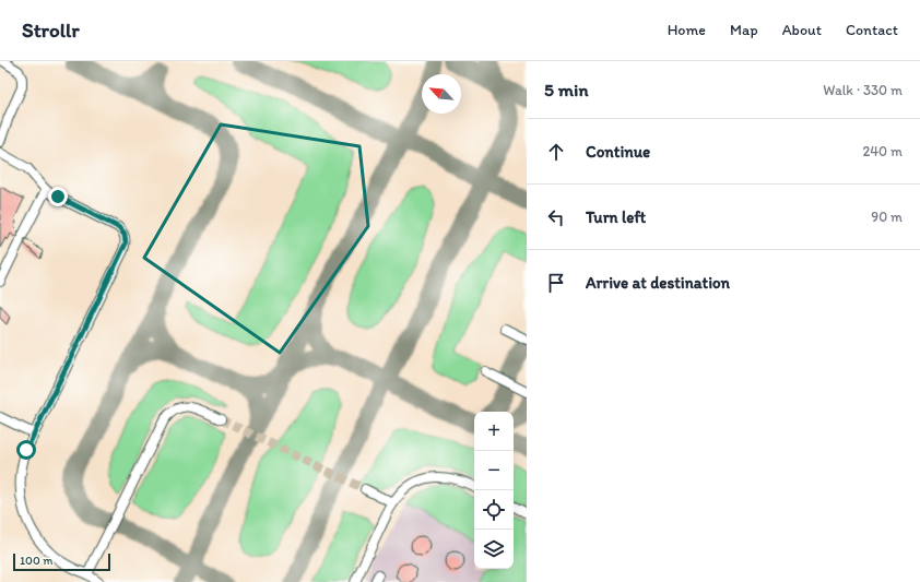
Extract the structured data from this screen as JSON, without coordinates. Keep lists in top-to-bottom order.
{
  "scale_bar": "100 m",
  "north": "top left",
  "page": {
    "header": "Strollr",
    "nav": [
      "Home",
      "Map",
      "About",
      "Contact"
    ],
    "heading": ["5 min", "Walk · 330 m"],
    "list": [
      ["Continue", "240 m"],
      ["Turn left", "90 m"],
      "Arrive at destination"
    ],
    "map_buttons": ["+", "−"],
    "scale": "100 m"
  }
}
